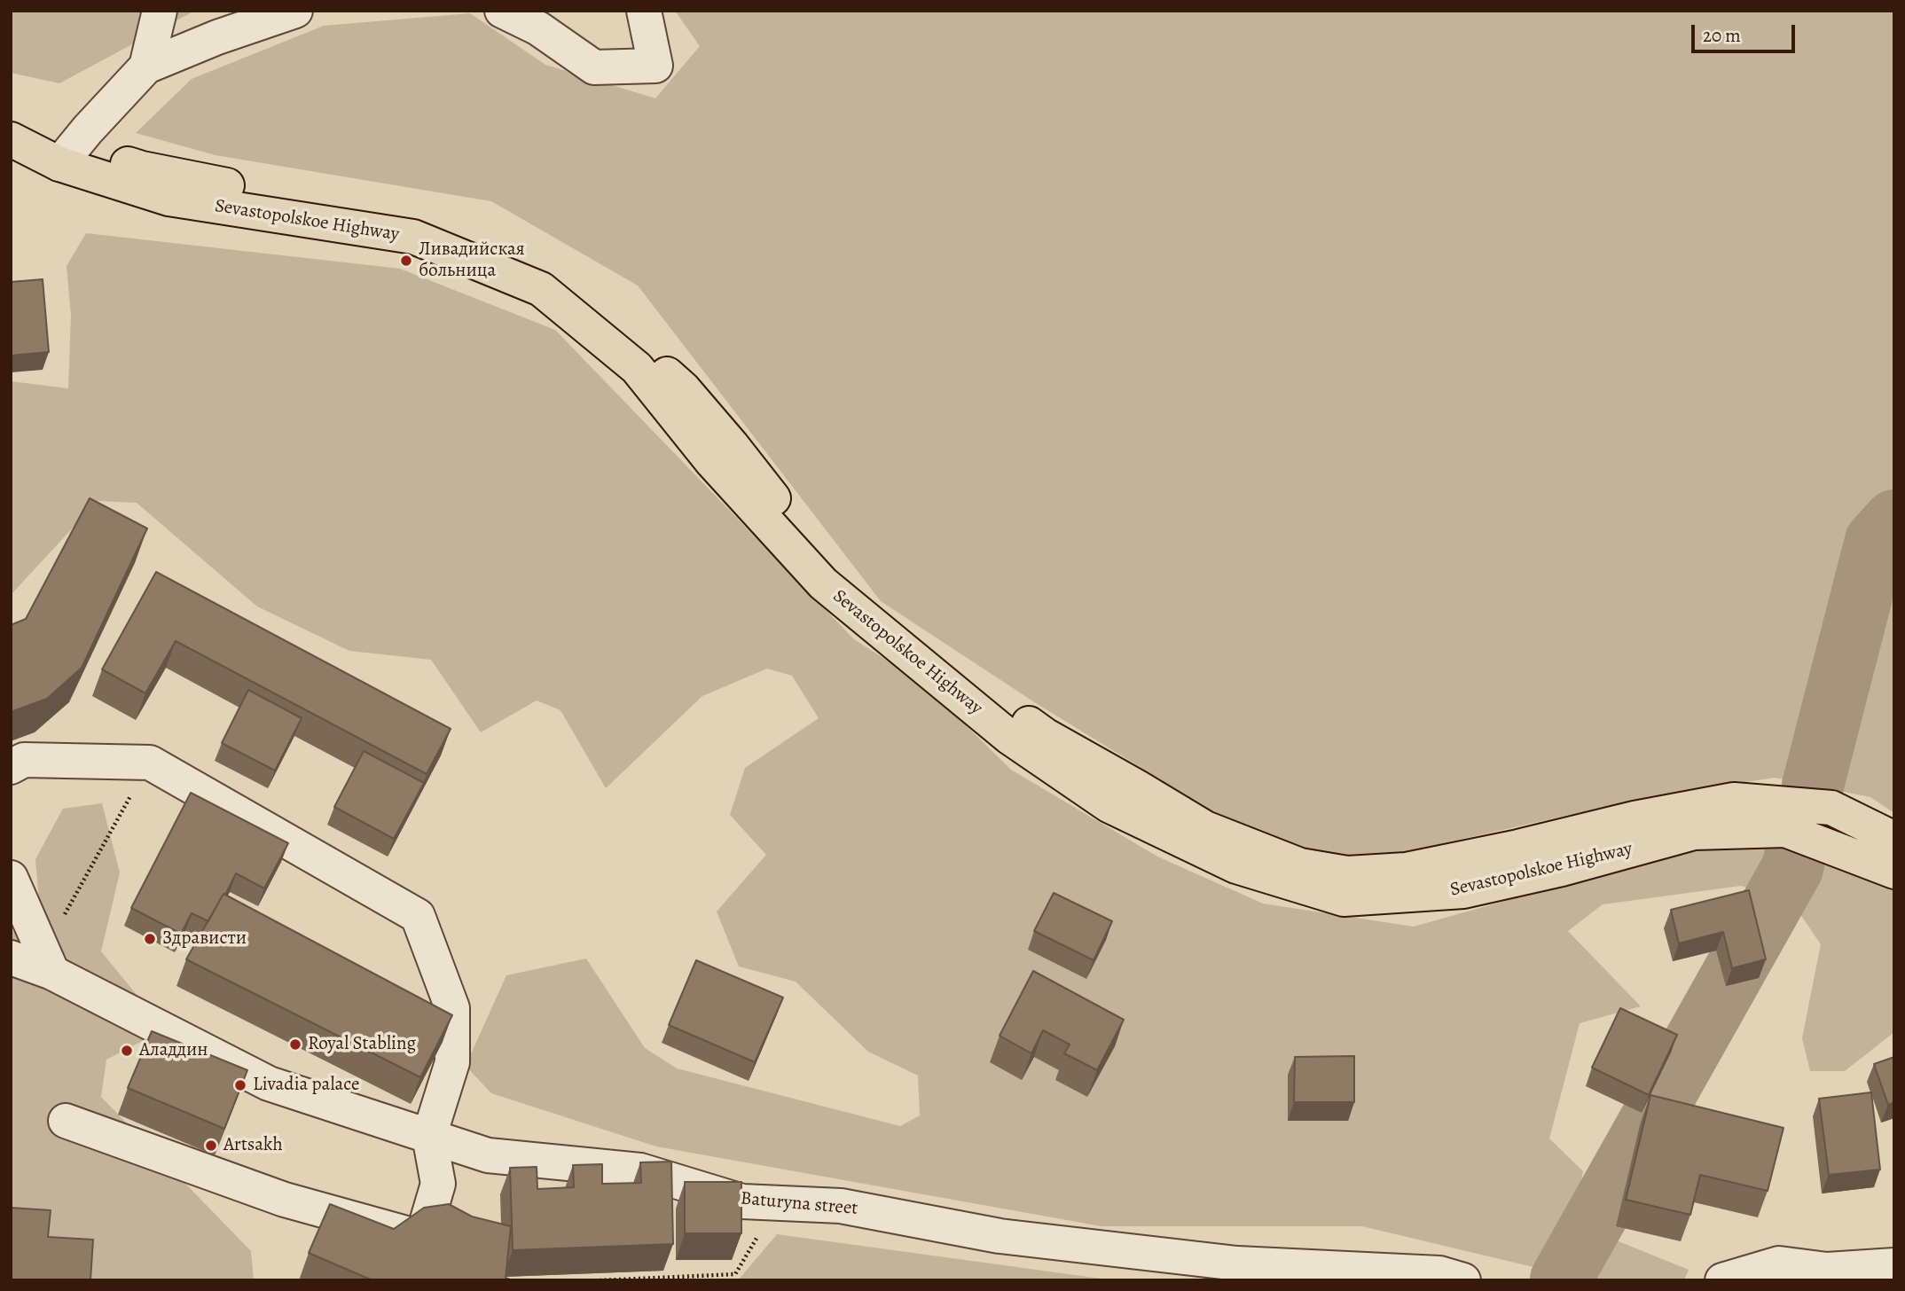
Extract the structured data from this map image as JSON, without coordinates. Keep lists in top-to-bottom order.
{
  "streets": {
    "main road": ["Sevastopolskoe Highway"],
    "street": ["Baturyna street"]
  },
  "places": [
    "Ливадийская больница",
    "Здрависти",
    "Royal Stabling",
    "Аладдин",
    "Livadia palace",
    "Artsakh"
  ],
  "scale_bar": "20 m"
}
